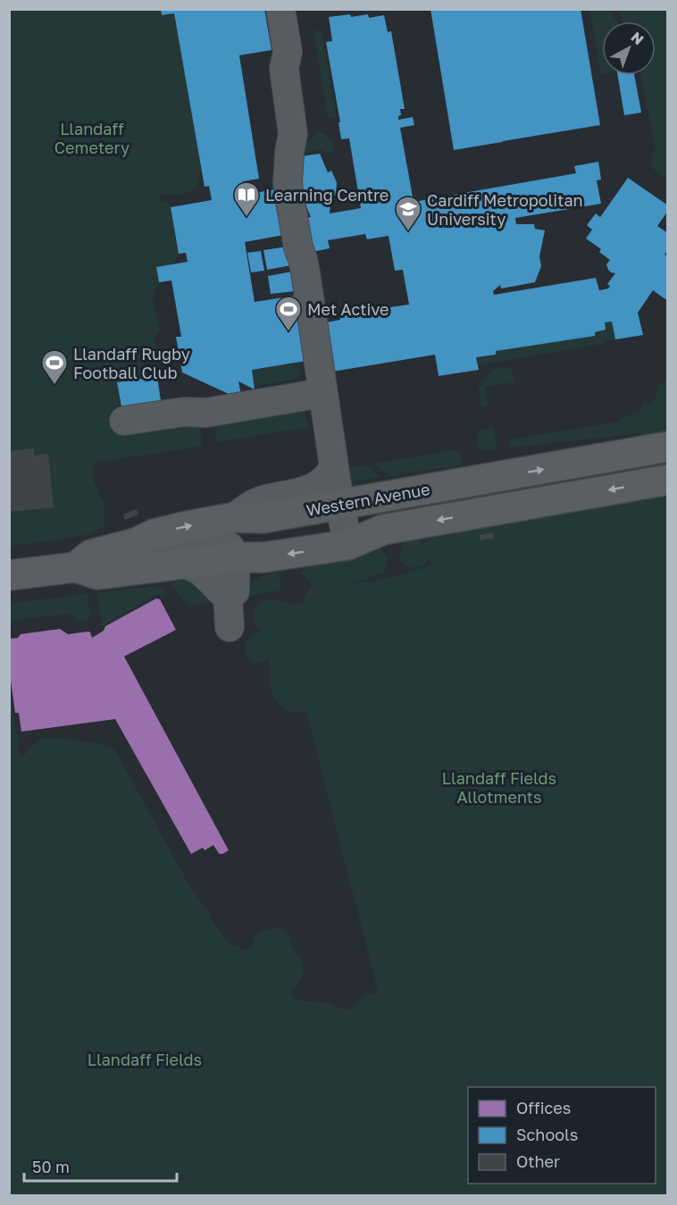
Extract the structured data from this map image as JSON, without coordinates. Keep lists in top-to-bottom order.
{
  "streets": {
    "highway": ["Western Avenue"]
  },
  "parks": ["Llandaff Cemetery", "Llandaff Fields Allotments", "Llandaff Fields"],
  "places": {
    "library": ["Learning Centre"],
    "school or university": ["Cardiff Metropolitan University"],
    "sports": ["Met Active", "Llandaff Rugby Football Club"]
  },
  "legend": ["Offices", "Schools", "Other"],
  "scale_bar": "50 m",
  "north": "top right"
}
